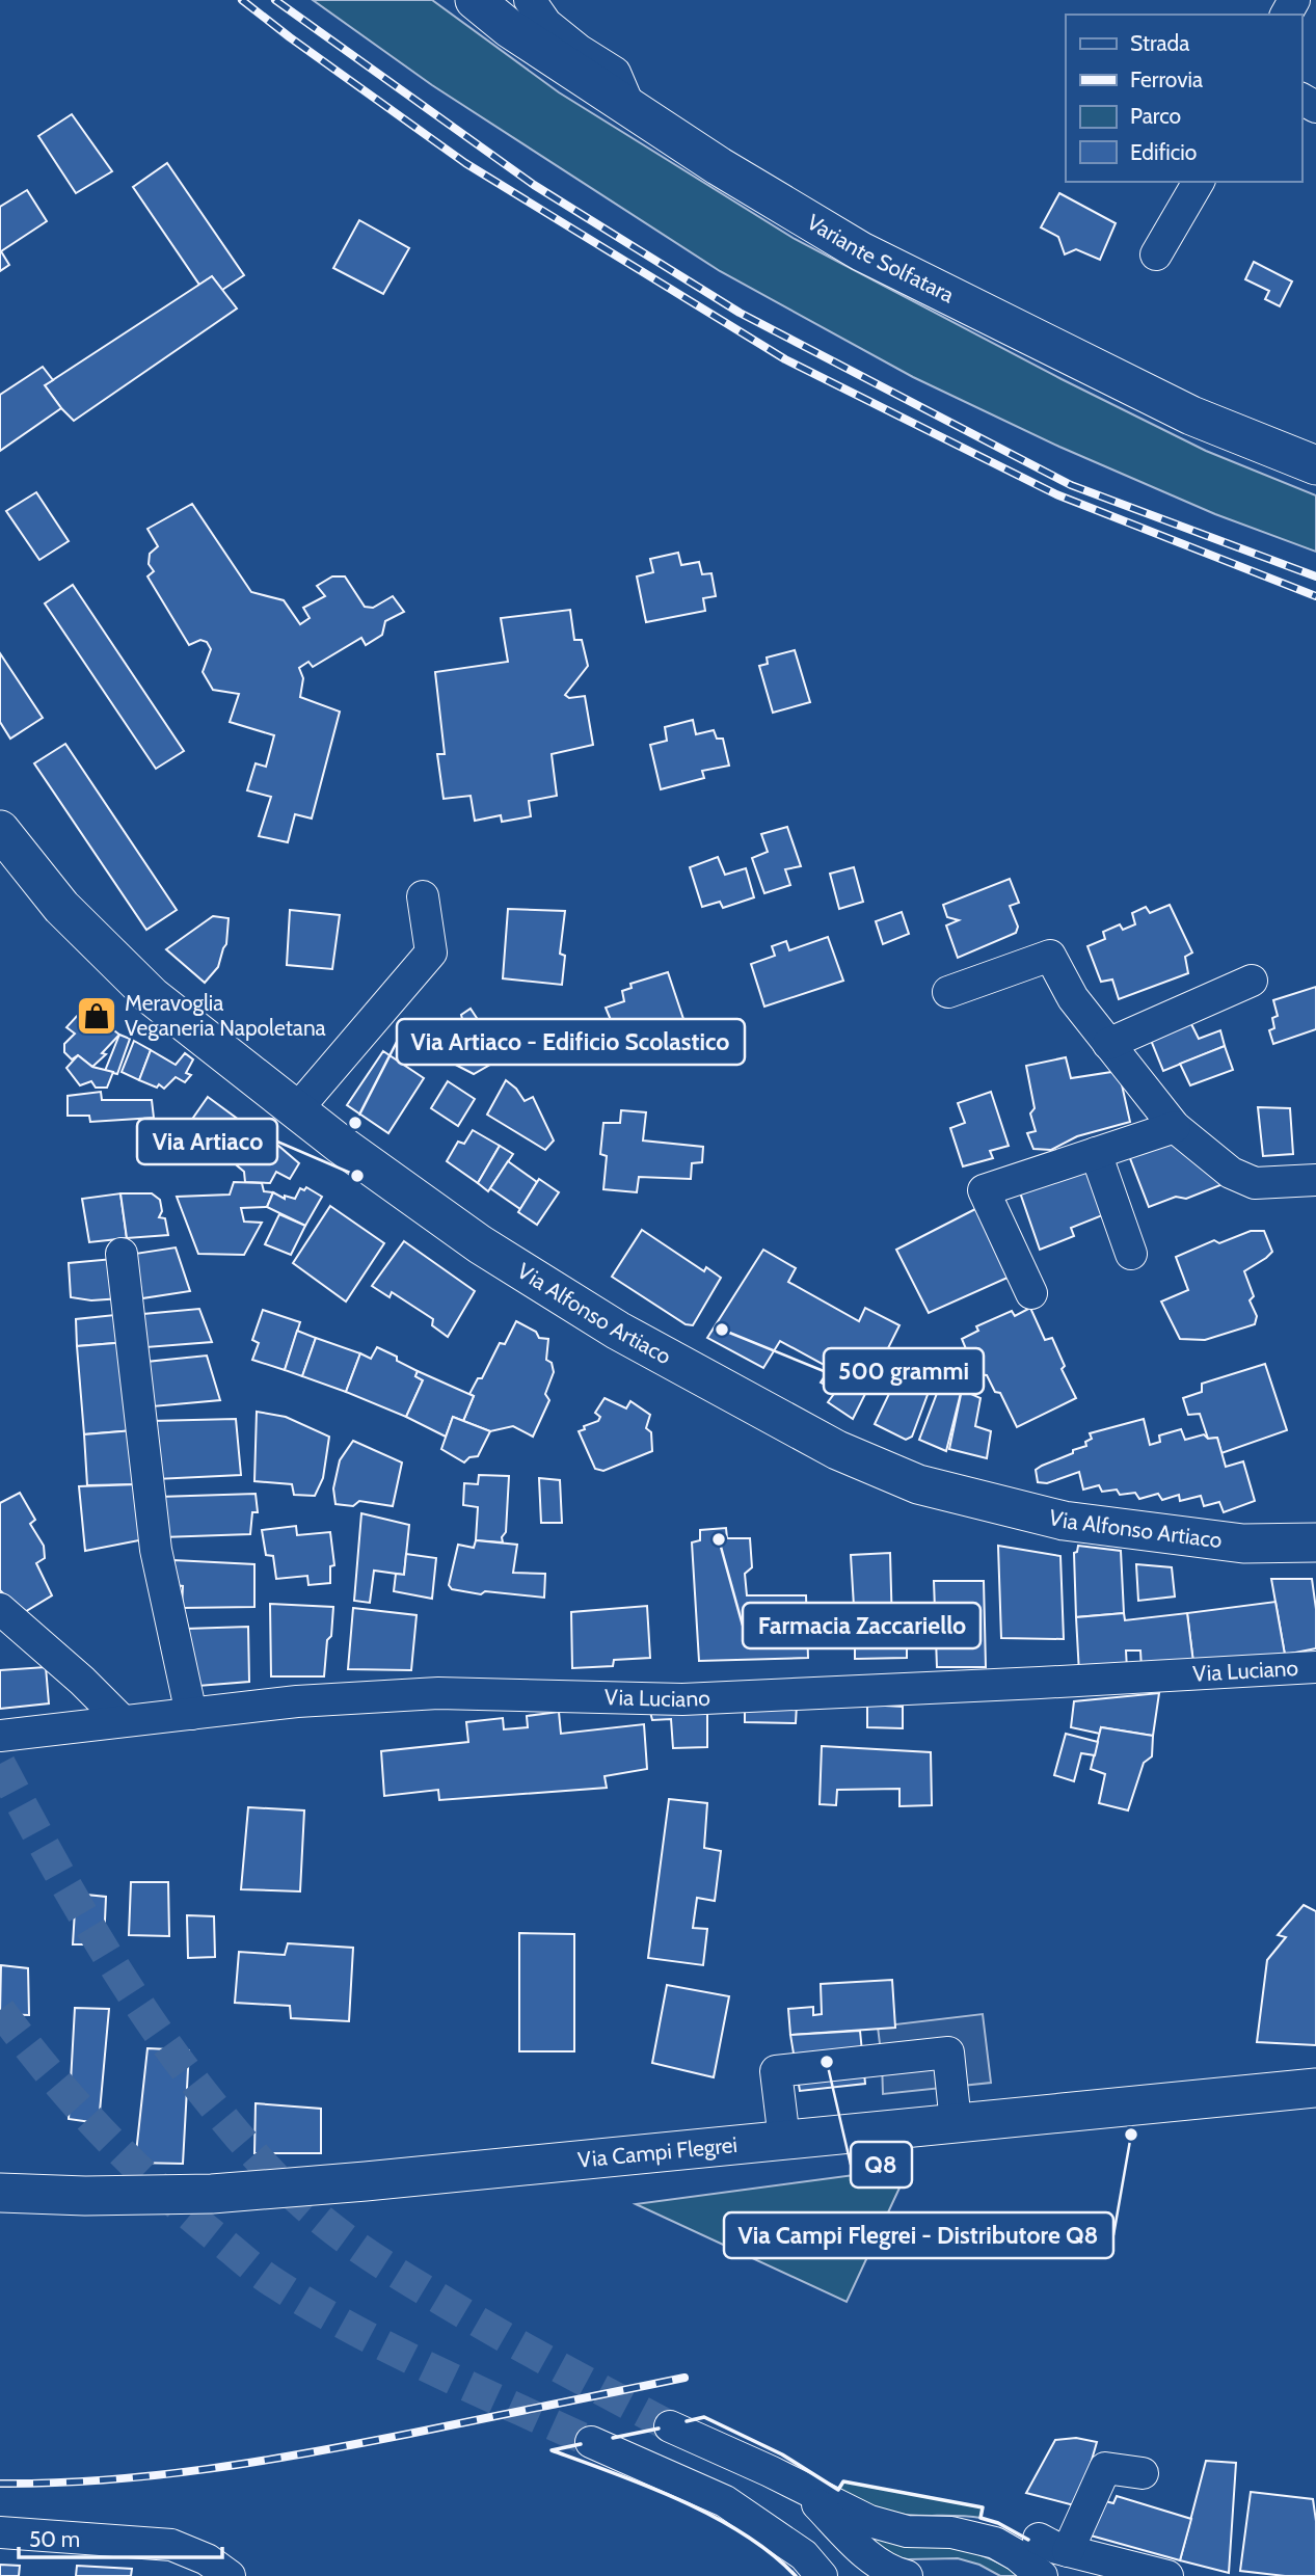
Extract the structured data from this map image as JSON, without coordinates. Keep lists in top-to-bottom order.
{
  "streets": {
    "main road": ["Variante Solfatara", "Via Alfonso Artiaco", "Via Campi Flegrei"],
    "street": ["Via Luciano"]
  },
  "places": {
    "shop": ["Meravoglia Veganeria Napoletana"],
    "other": [
      "Via Artiaco - Edificio Scolastico",
      "Via Artiaco",
      "500 grammi",
      "Farmacia Zaccariello",
      "Q8",
      "Via Campi Flegrei - Distributore Q8"
    ]
  },
  "legend": [
    "Strada",
    "Ferrovia",
    "Parco",
    "Edificio"
  ],
  "scale_bar": "50 m"
}
